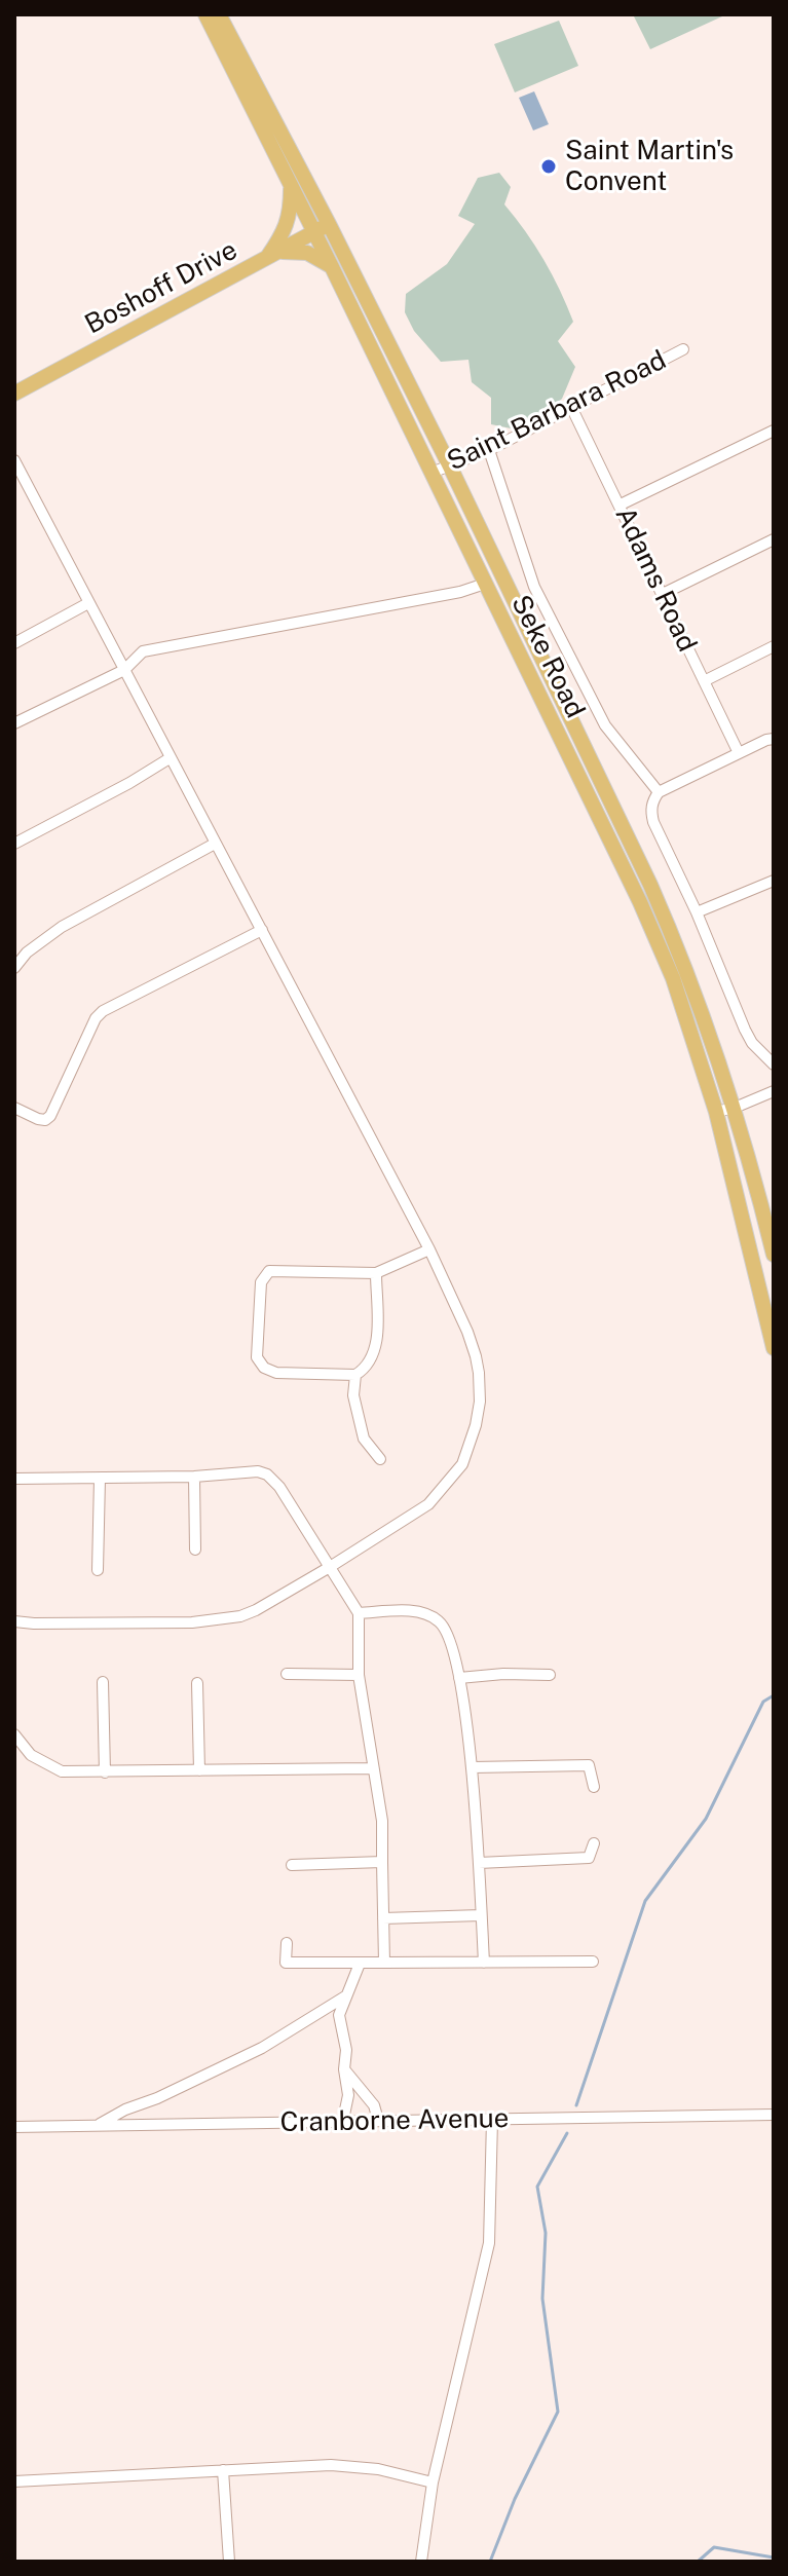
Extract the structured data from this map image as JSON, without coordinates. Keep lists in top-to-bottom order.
{
  "streets": {
    "main road": ["Boshoff Drive", "Seke Road"],
    "street": ["Saint Barbara Road", "Adams Road", "Cranborne Avenue"]
  },
  "crossings": [
    ["Boshoff Drive", "Seke Road"],
    ["Saint Barbara Road", "Adams Road"],
    ["Saint Barbara Road", "Seke Road"]
  ],
  "places": ["Saint Martin's Convent"]
}
